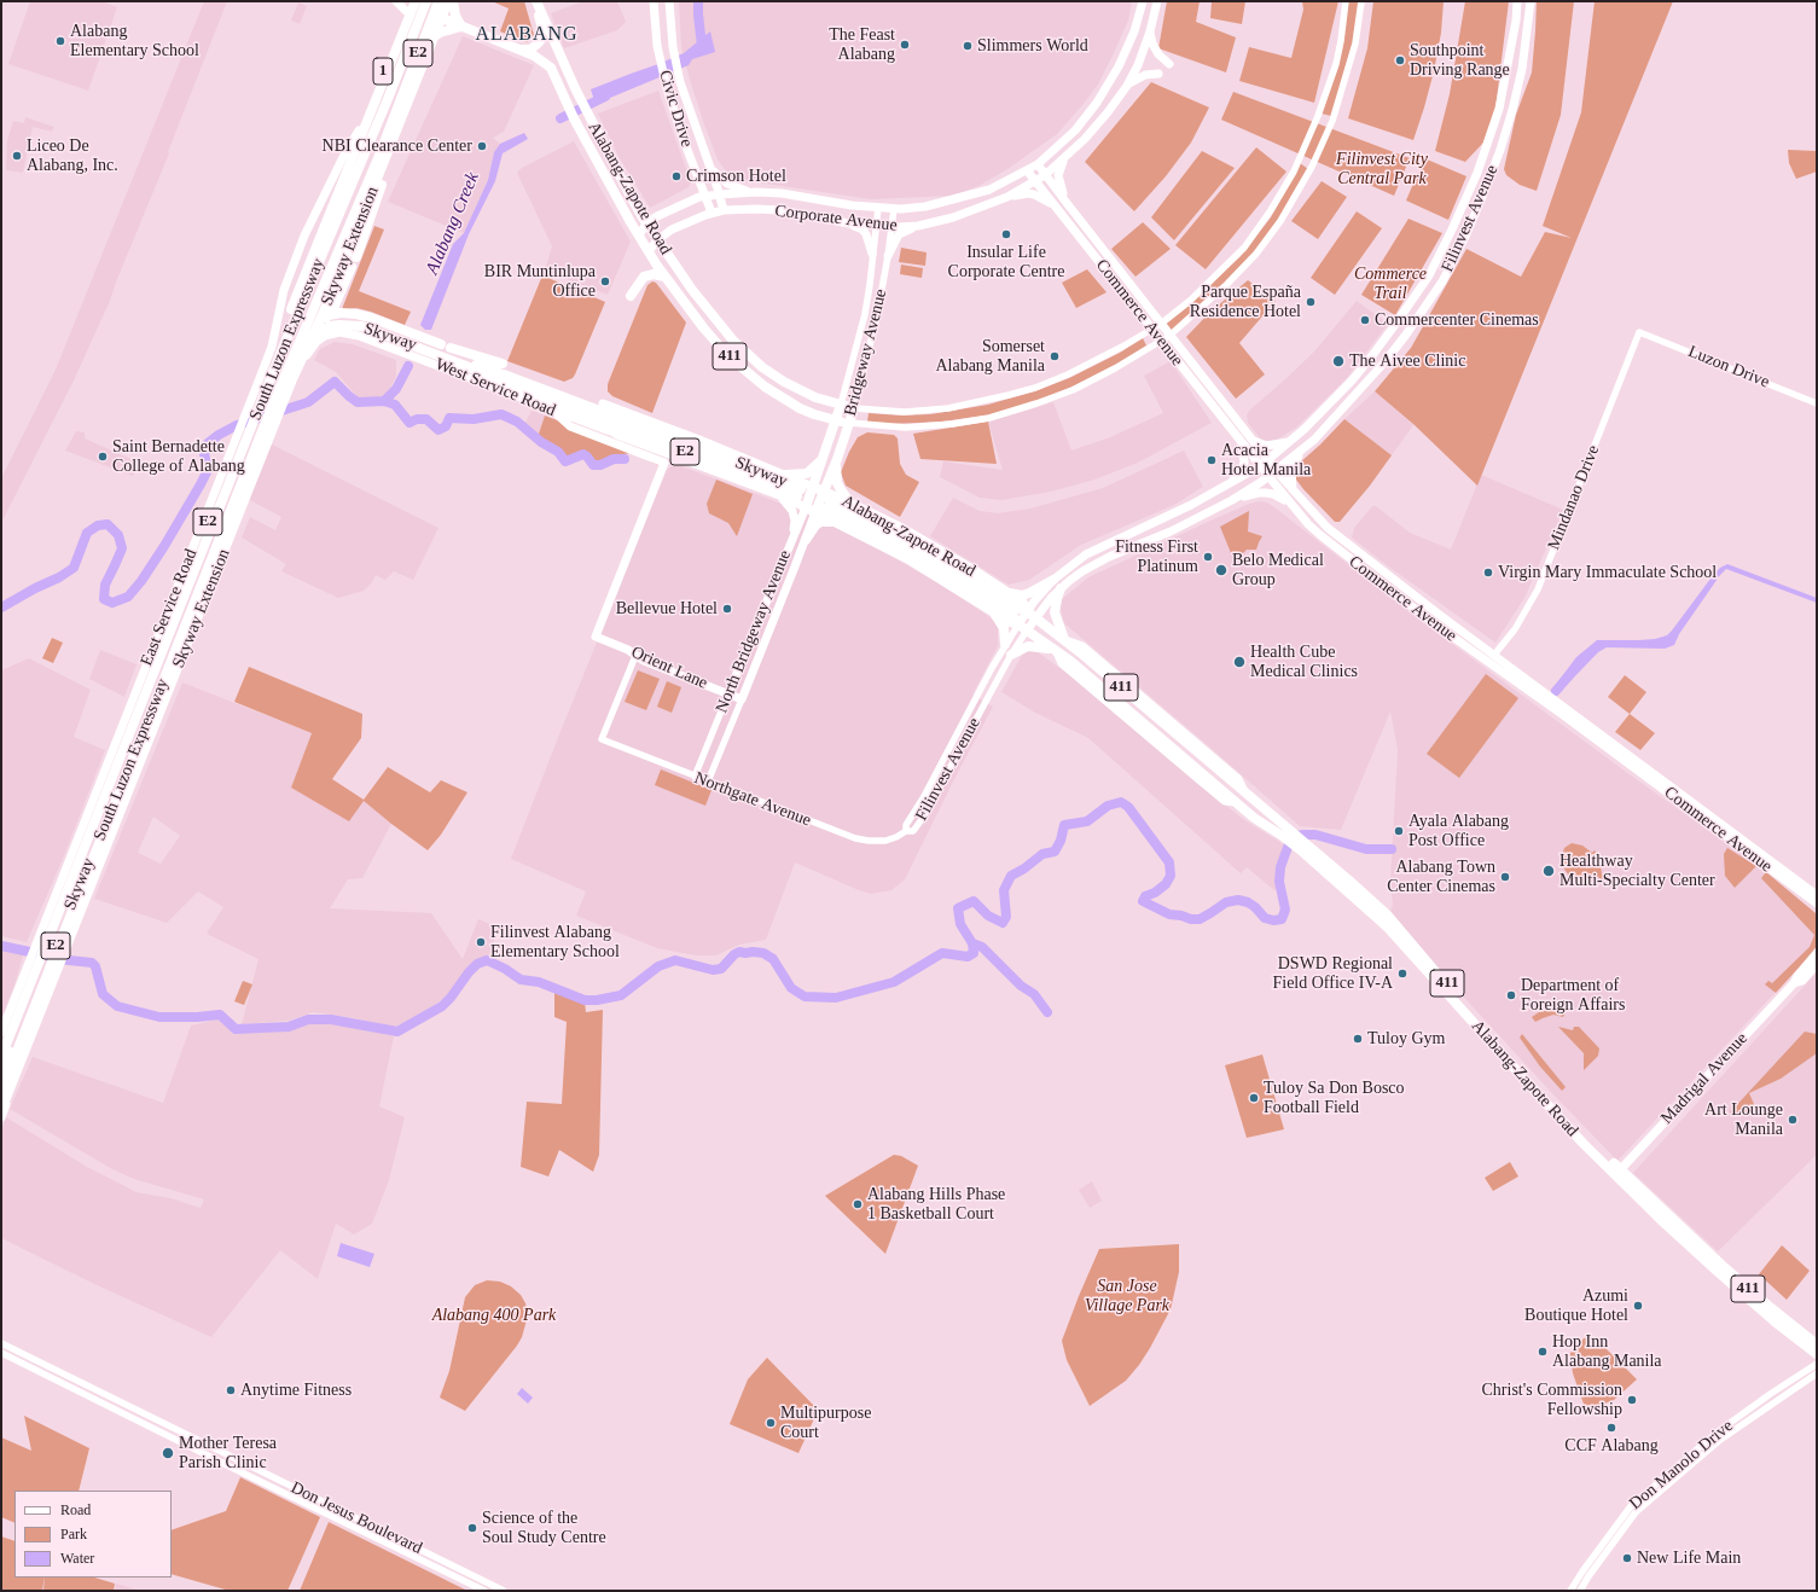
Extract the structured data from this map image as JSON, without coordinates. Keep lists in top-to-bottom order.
{
  "streets": {
    "highway": [
      "E2",
      "1",
      "Alabang-Zapote Road",
      "Skyway Extension",
      "Skyway",
      "South Luzon Expressway",
      "Bridgeway Avenue",
      "411",
      "North Bridgeway Avenue"
    ],
    "main road": [
      "Civic Drive",
      "Corporate Avenue",
      "Filinvest Avenue",
      "Commerce Avenue",
      "West Service Road",
      "East Service Road",
      "Orient Lane",
      "Madrigal Avenue"
    ],
    "street": [
      "Luzon Drive",
      "Mindanao Drive",
      "Northgate Avenue",
      "Don Manolo Drive",
      "Don Jesus Boulevard"
    ]
  },
  "crossings": [
    ["E2", "Alabang-Zapote Road"],
    ["E2", "Skyway"],
    ["1", "South Luzon Expressway"],
    ["1", "411"],
    ["1", "East Service Road"],
    ["Civic Drive", "Corporate Avenue"],
    ["Alabang-Zapote Road", "Corporate Avenue"],
    ["Alabang-Zapote Road", "Filinvest Avenue"],
    ["Alabang-Zapote Road", "Bridgeway Avenue"],
    ["Alabang-Zapote Road", "411"],
    ["Alabang-Zapote Road", "West Service Road"],
    ["Alabang-Zapote Road", "North Bridgeway Avenue"],
    ["Alabang-Zapote Road", "Madrigal Avenue"],
    ["Corporate Avenue", "Commerce Avenue"],
    ["Corporate Avenue", "Bridgeway Avenue"],
    ["Filinvest Avenue", "Commerce Avenue"],
    ["Filinvest Avenue", "Northgate Avenue"],
    ["Commerce Avenue", "Mindanao Drive"],
    ["South Luzon Expressway", "West Service Road"],
    ["South Luzon Expressway", "East Service Road"],
    ["Bridgeway Avenue", "North Bridgeway Avenue"],
    ["Luzon Drive", "Mindanao Drive"],
    ["West Service Road", "North Bridgeway Avenue"],
    ["North Bridgeway Avenue", "Orient Lane"],
    ["North Bridgeway Avenue", "Northgate Avenue"],
    ["Orient Lane", "Northgate Avenue"]
  ],
  "districts": ["ALABANG"],
  "water": ["Alabang Creek"],
  "parks": [
    "Filinvest City Central Park",
    "Commerce Trail",
    "San Jose Village Park",
    "Alabang 400 Park"
  ],
  "places": [
    "Alabang Elementary School",
    "The Feast Alabang",
    "Slimmers World",
    "Southpoint Driving Range",
    "NBI Clearance Center",
    "Liceo De Alabang, Inc.",
    "Crimson Hotel",
    "Insular Life Corporate Centre",
    "BIR Muntinlupa Office",
    "Parque España Residence Hotel",
    "Commercenter Cinemas",
    "Somerset Alabang Manila",
    "The Aivee Clinic",
    "Saint Bernadette College of Alabang",
    "Acacia Hotel Manila",
    "Fitness First Platinum",
    "Belo Medical Group",
    "Virgin Mary Immaculate School",
    "Bellevue Hotel",
    "Health Cube Medical Clinics",
    "Ayala Alabang Post Office",
    "Healthway Multi-Specialty Center",
    "Alabang Town Center Cinemas",
    "Filinvest Alabang Elementary School",
    "DSWD Regional Field Office IV-A",
    "Department of Foreign Affairs",
    "Tuloy Gym",
    "Tuloy Sa Don Bosco Football Field",
    "Art Lounge Manila",
    "Alabang Hills Phase 1 Basketball Court",
    "Azumi Boutique Hotel",
    "Hop Inn Alabang Manila",
    "Anytime Fitness",
    "Christ's Commission Fellowship",
    "Multipurpose Court",
    "CCF Alabang",
    "Mother Teresa Parish Clinic",
    "Science of the Soul Study Centre",
    "New Life Main"
  ],
  "legend": ["Road", "Park", "Water"]
}
